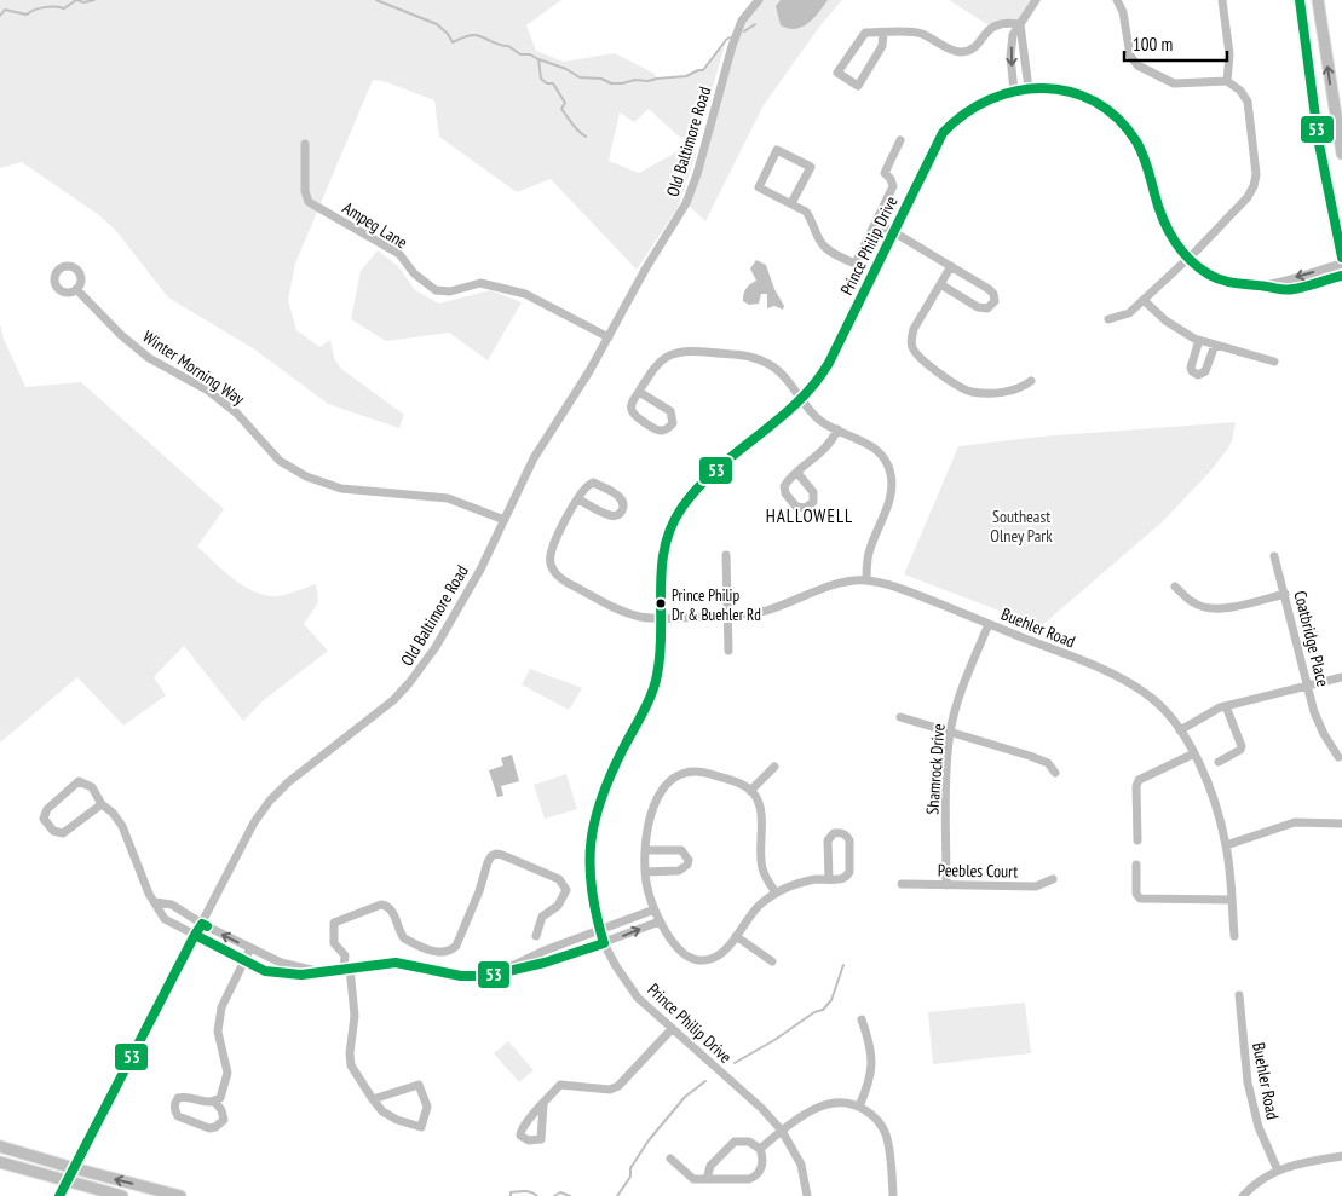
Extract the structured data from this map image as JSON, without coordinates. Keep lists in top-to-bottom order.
{
  "streets": {
    "street": [
      "Old Baltimore Road",
      "Ampeg Lane",
      "Prince Philip Drive",
      "Winter Morning Way",
      "Buehler Road",
      "Coatbridge Place",
      "Shamrock Drive",
      "Peebles Court"
    ]
  },
  "crossings": [
    ["Old Baltimore Road", "Ampeg Lane"],
    ["Old Baltimore Road", "Winter Morning Way"],
    ["Prince Philip Drive", "Buehler Road"],
    ["Buehler Road", "Shamrock Drive"],
    ["Shamrock Drive", "Peebles Court"]
  ],
  "districts": ["HALLOWELL"],
  "parks": ["Southeast Olney Park"],
  "places": ["Prince Philip Dr & Buehler Rd"],
  "lines": ["transit line 53"],
  "scale_bar": "100 m"
}
